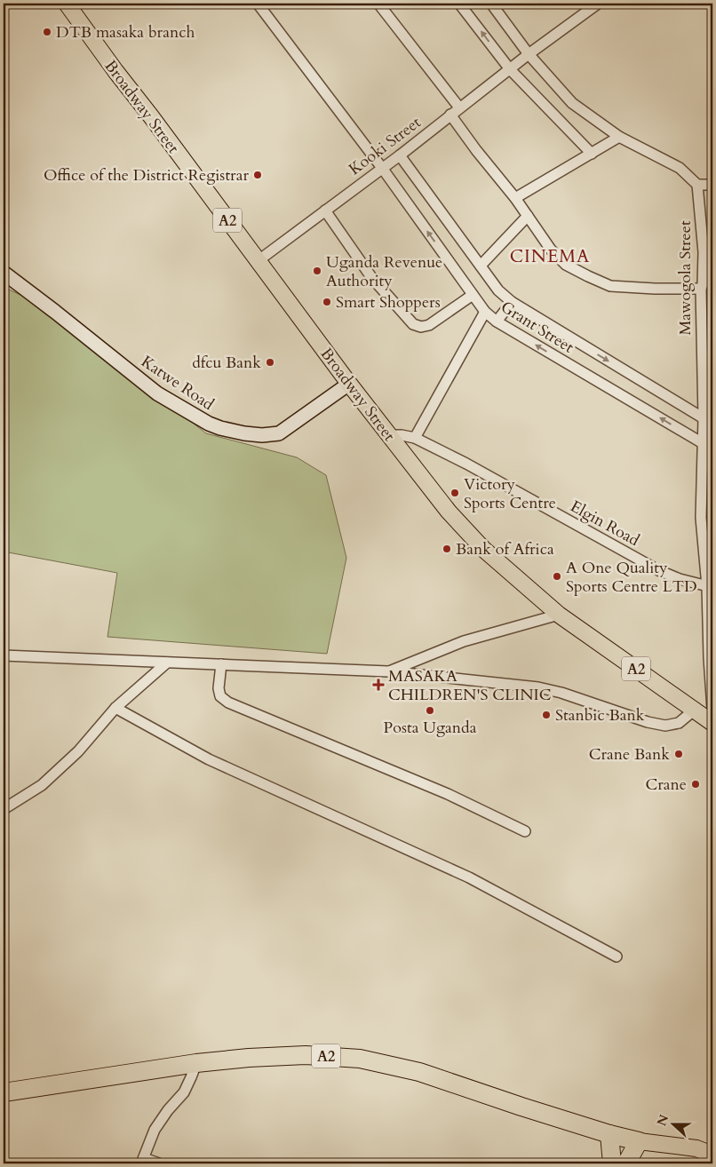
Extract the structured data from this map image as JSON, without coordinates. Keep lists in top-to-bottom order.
{
  "streets": {
    "highway": ["A2"],
    "main road": ["Broadway Street"],
    "street": [
      "Kooki Street",
      "Mawogola Street",
      "Grant Street",
      "Katwe Road",
      "Elgin Road"
    ]
  },
  "crossings": [
    ["Broadway Street", "Kooki Street"],
    ["Broadway Street", "Katwe Road"],
    ["Broadway Street", "Elgin Road"],
    ["Kooki Street", "Grant Street"],
    ["Mawogola Street", "Grant Street"],
    ["Mawogola Street", "Elgin Road"]
  ],
  "districts": ["CINEMA"],
  "places": {
    "other": [
      "DTB masaka branch",
      "Office of the District Registrar",
      "Uganda Revenue Authority",
      "Smart Shoppers",
      "dfcu Bank",
      "Victory Sports Centre",
      "Bank of Africa",
      "A One Quality Sports Centre LTD",
      "Posta Uganda",
      "Stanbic Bank",
      "Crane Bank",
      "Crane"
    ],
    "health": ["MASAKA CHILDREN'S CLINIC"]
  },
  "north": "left"
}
